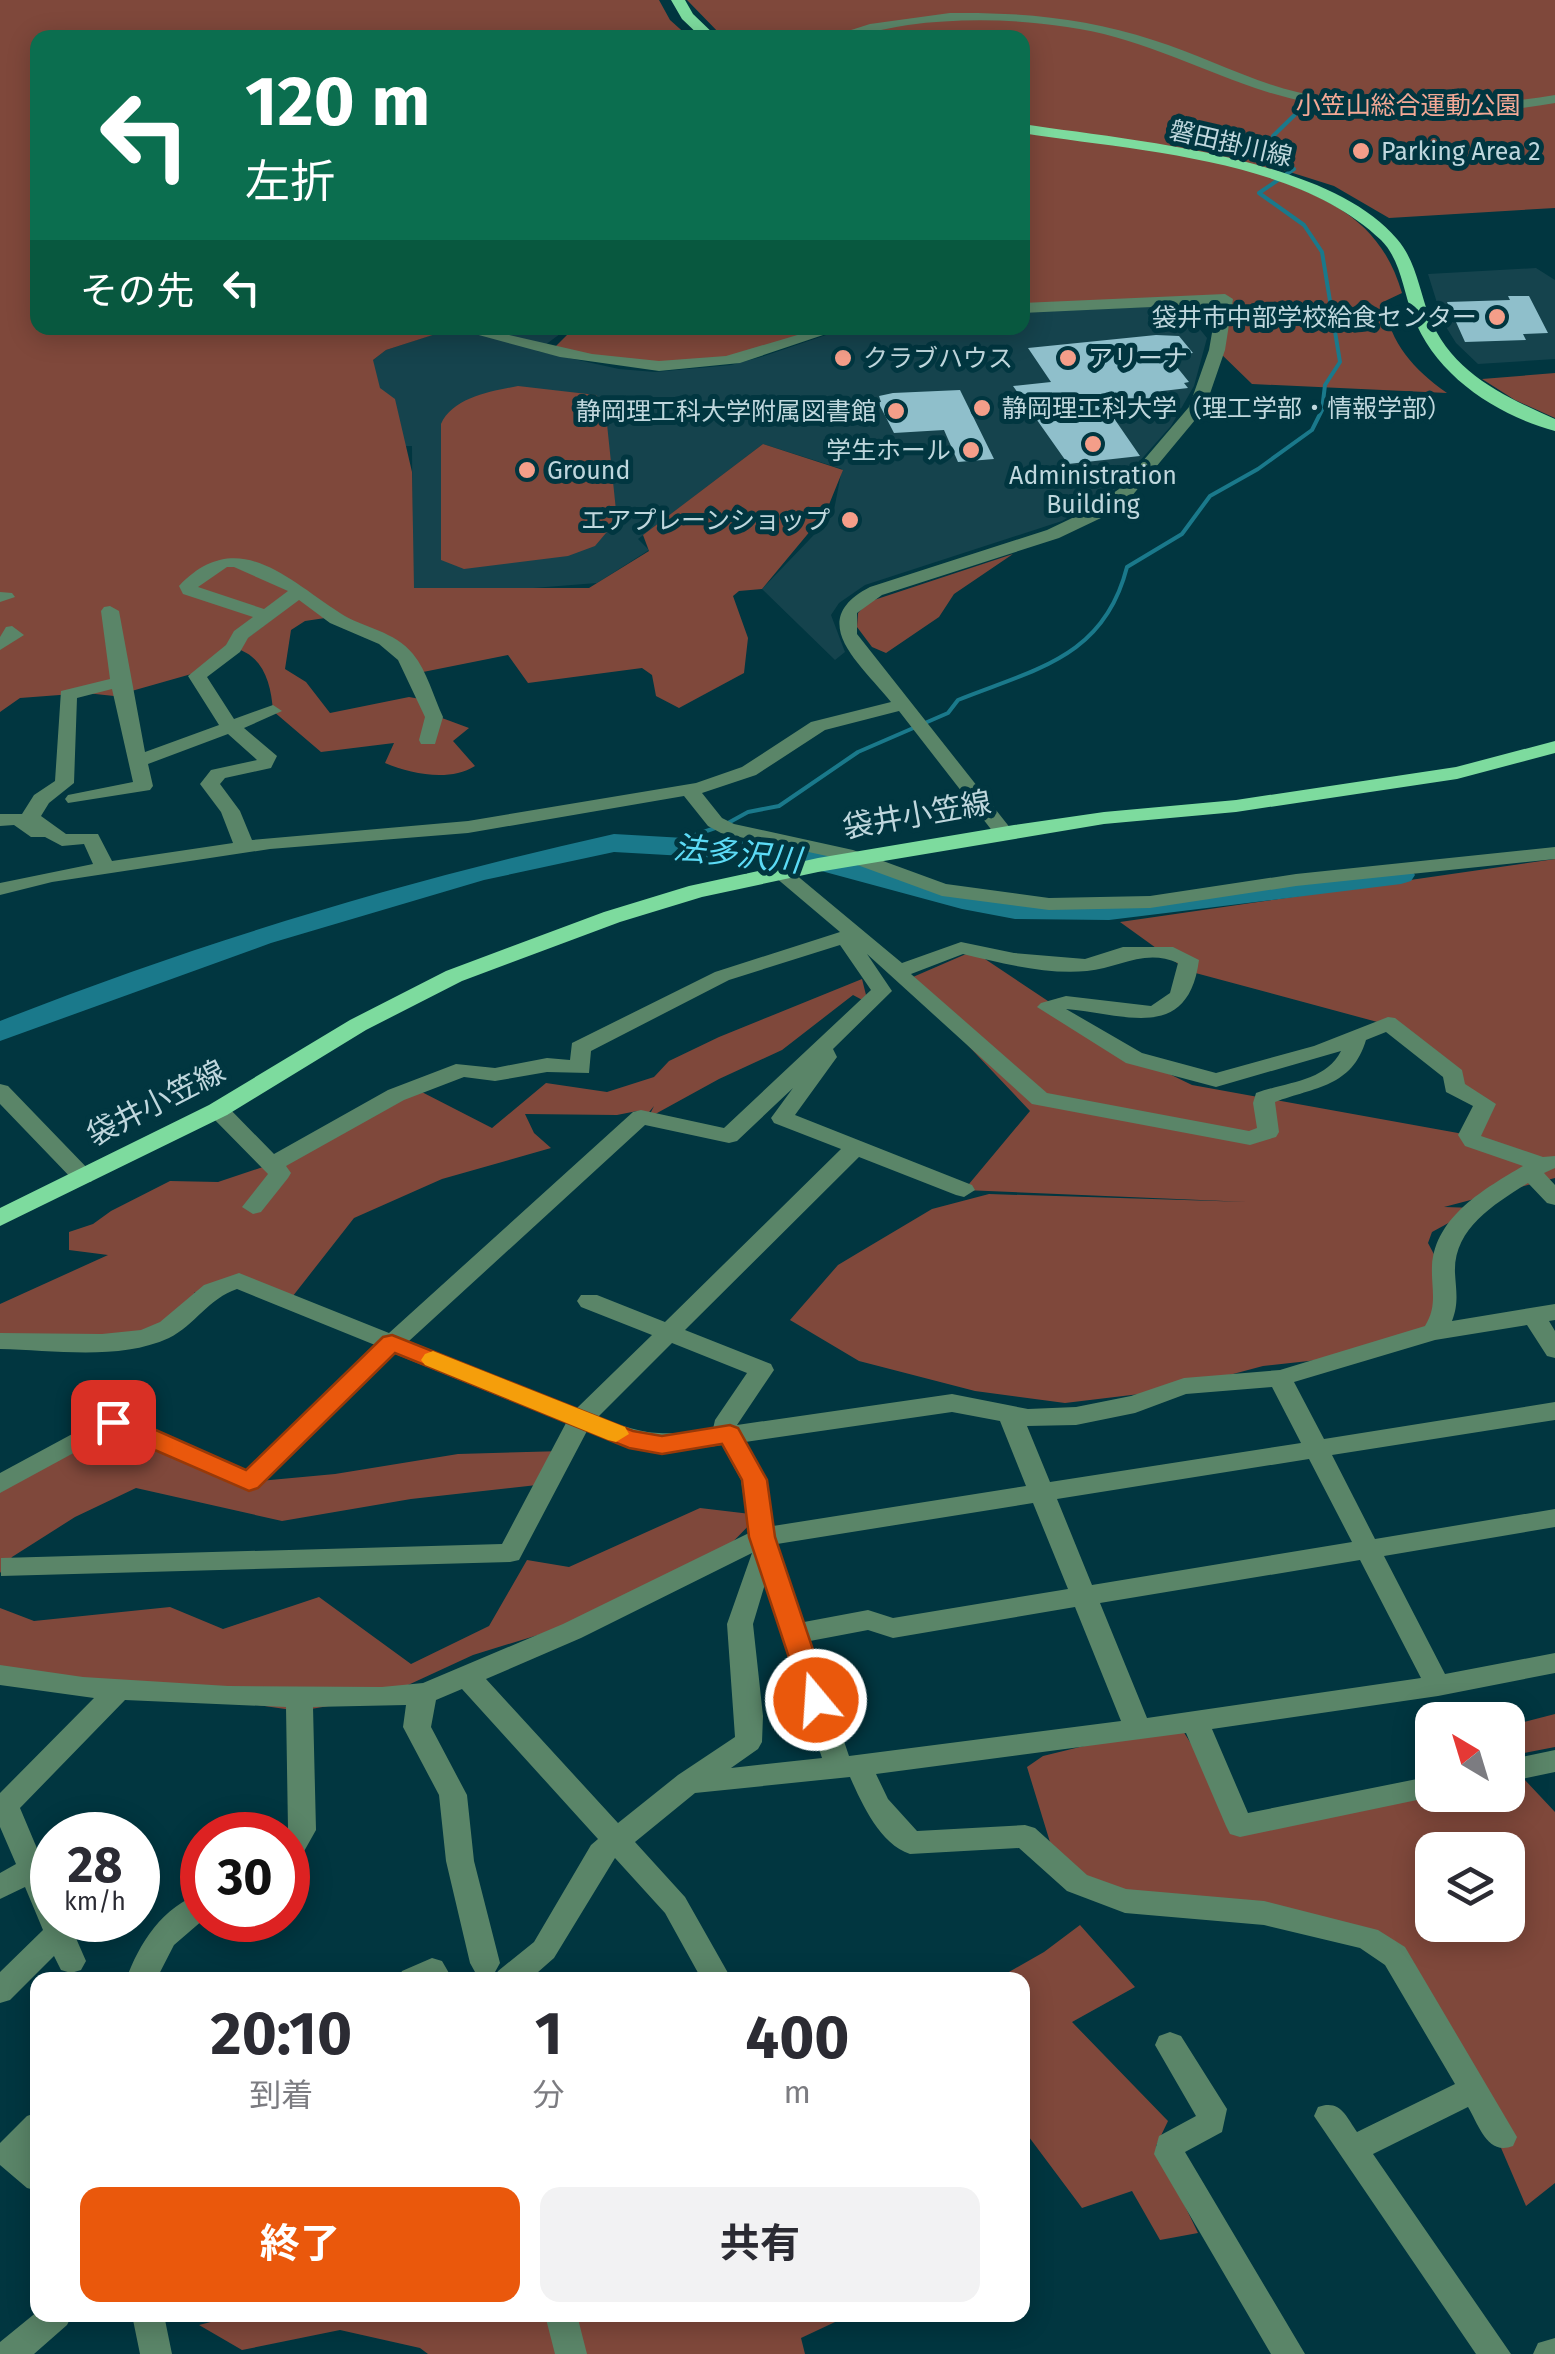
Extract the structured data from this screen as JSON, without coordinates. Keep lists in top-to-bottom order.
{
  "streets": {
    "main road": ["磐田掛川線", "袋井小笠線"]
  },
  "water": ["法多沢川"],
  "parks": ["小笠山総合運動公園"],
  "places": [
    "Parking Area 2",
    "袋井市中部学校給食センター",
    "クラブハウス",
    "アリーナ",
    "静岡理工科大学（理工学部・情報学部）",
    "静岡理工科大学附属図書館",
    "Administration Building",
    "学生ホール",
    "Ground",
    "エアプレーンショップ"
  ],
  "north": "top left",
  "page": {
    "turn": ["120 m", "左折"],
    "then": "その先",
    "speed": "28 km/h",
    "limit": "30",
    "eta": [
      "20:10",
      "到着",
      "1",
      "分",
      "400",
      "m"
    ],
    "buttons": ["終了", "共有"]
  }
}
